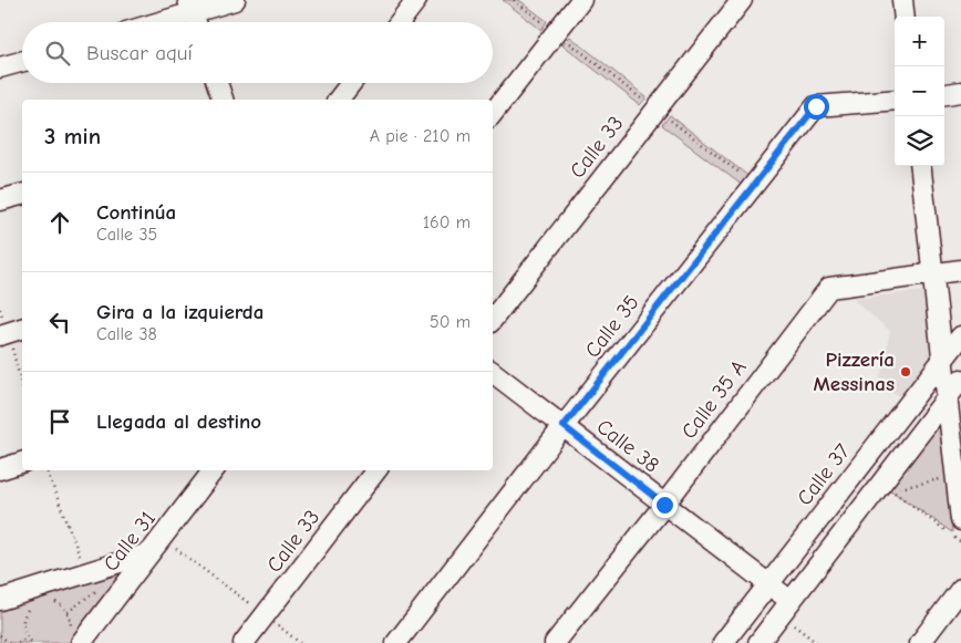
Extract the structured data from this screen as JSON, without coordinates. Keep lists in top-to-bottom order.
{
  "streets": {
    "street": [
      "Calle 33",
      "Calle 35",
      "Calle 35 A",
      "Calle 38",
      "Calle 37",
      "Calle 31"
    ]
  },
  "crossings": [
    ["Calle 35", "Calle 38"],
    ["Calle 35 A", "Calle 38"],
    ["Calle 38", "Calle 37"]
  ],
  "places": ["Pizzería Messinas"],
  "page": {
    "map_buttons": ["+", "−"],
    "search": "Buscar aquí",
    "heading": ["3 min", "A pie · 210 m"],
    "list": [
      ["Continúa", "Calle 35", "160 m"],
      ["Gira a la izquierda", "Calle 38", "50 m"],
      "Llegada al destino"
    ]
  }
}
